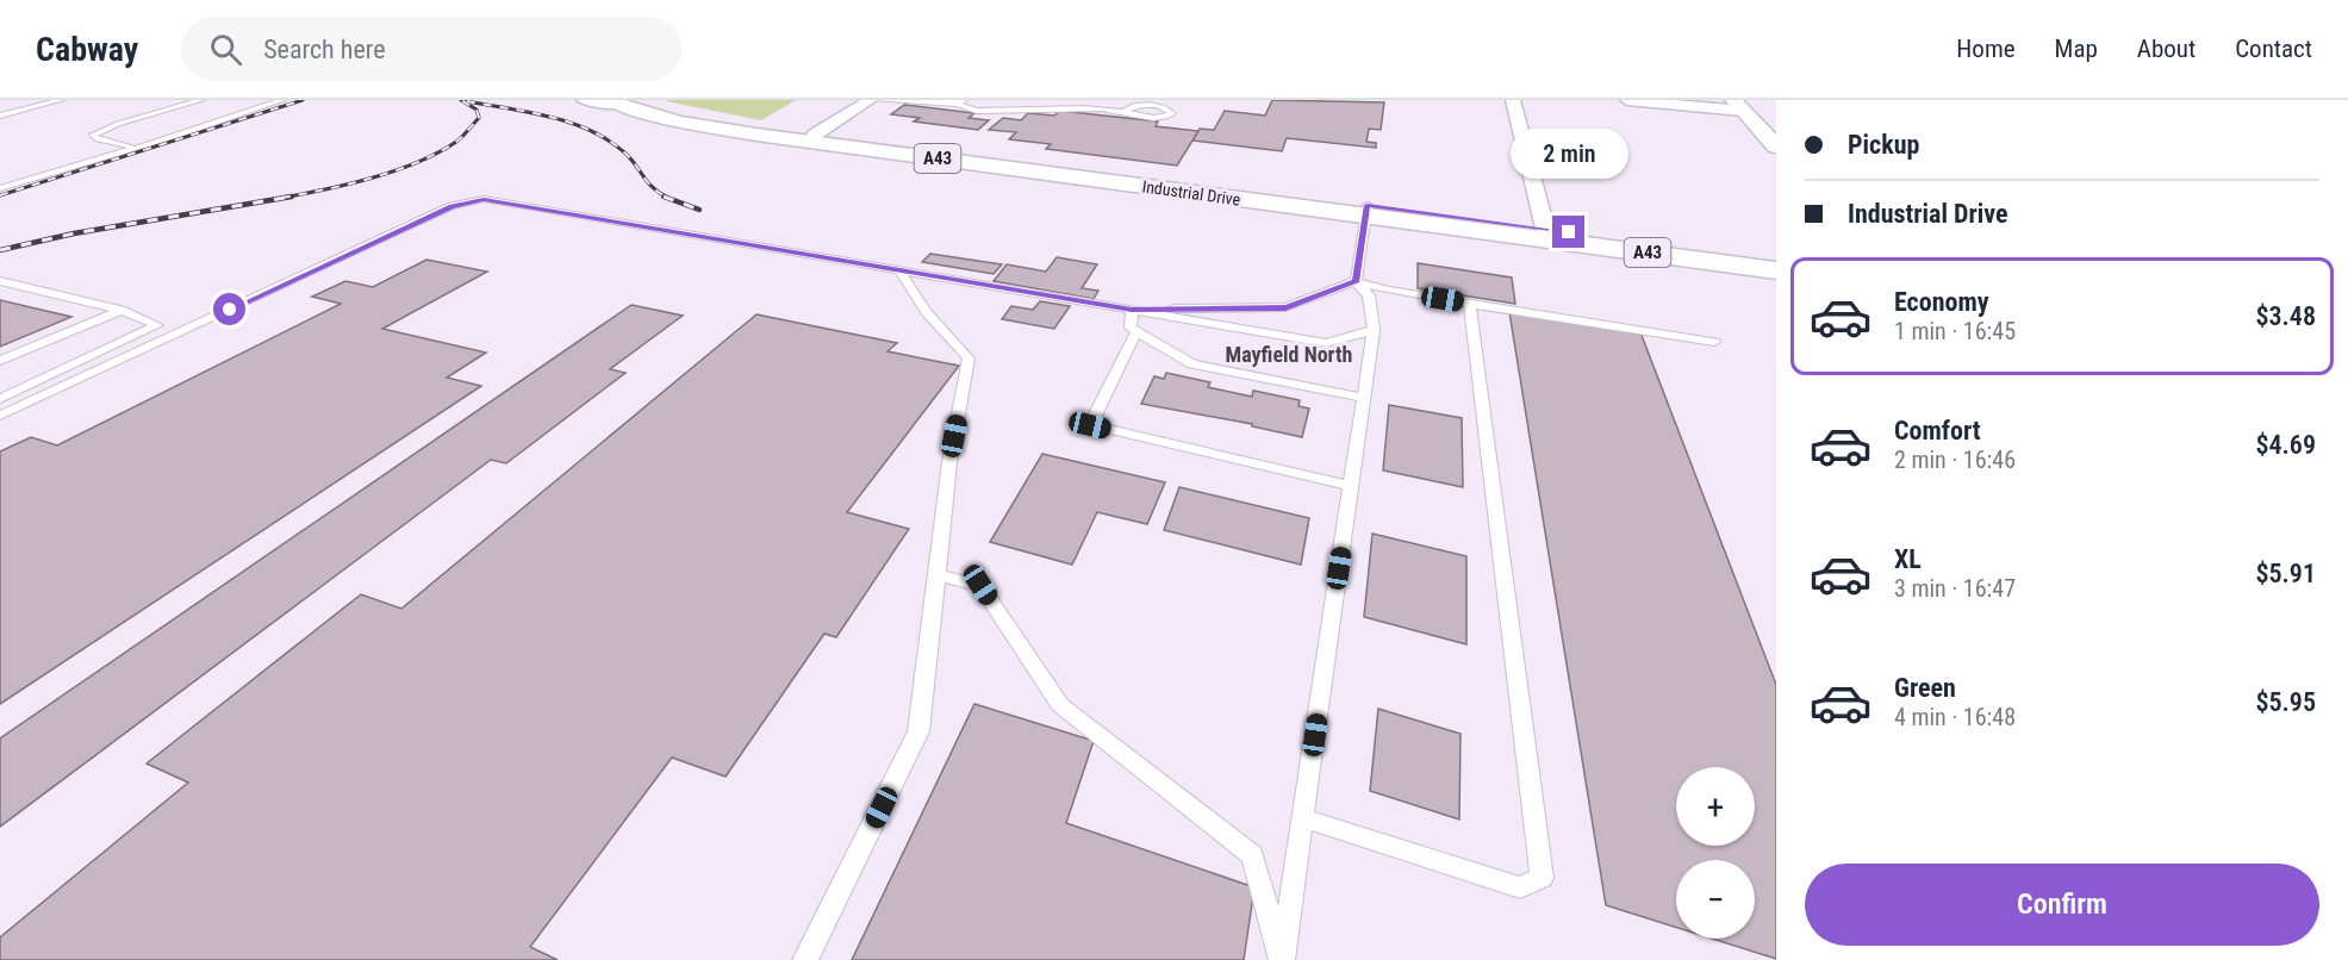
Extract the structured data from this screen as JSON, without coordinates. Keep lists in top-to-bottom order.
{
  "streets": {
    "main road": ["A43", "Industrial Drive"]
  },
  "districts": ["Mayfield North"],
  "page": {
    "header": "Cabway",
    "search": "Search here",
    "nav": [
      "Home",
      "Map",
      "About",
      "Contact"
    ],
    "banner": ["Pickup", "Industrial Drive"],
    "bubble": "2 min",
    "list": [
      {
        "name": "Economy",
        "note": "1 min · 16:45",
        "value": "$3.48"
      },
      {
        "name": "Comfort",
        "note": "2 min · 16:46",
        "value": "$4.69"
      },
      {
        "name": "XL",
        "note": "3 min · 16:47",
        "value": "$5.91"
      },
      {
        "name": "Green",
        "note": "4 min · 16:48",
        "value": "$5.95"
      }
    ],
    "map_buttons": ["+", "−"],
    "buttons": "Confirm"
  }
}
